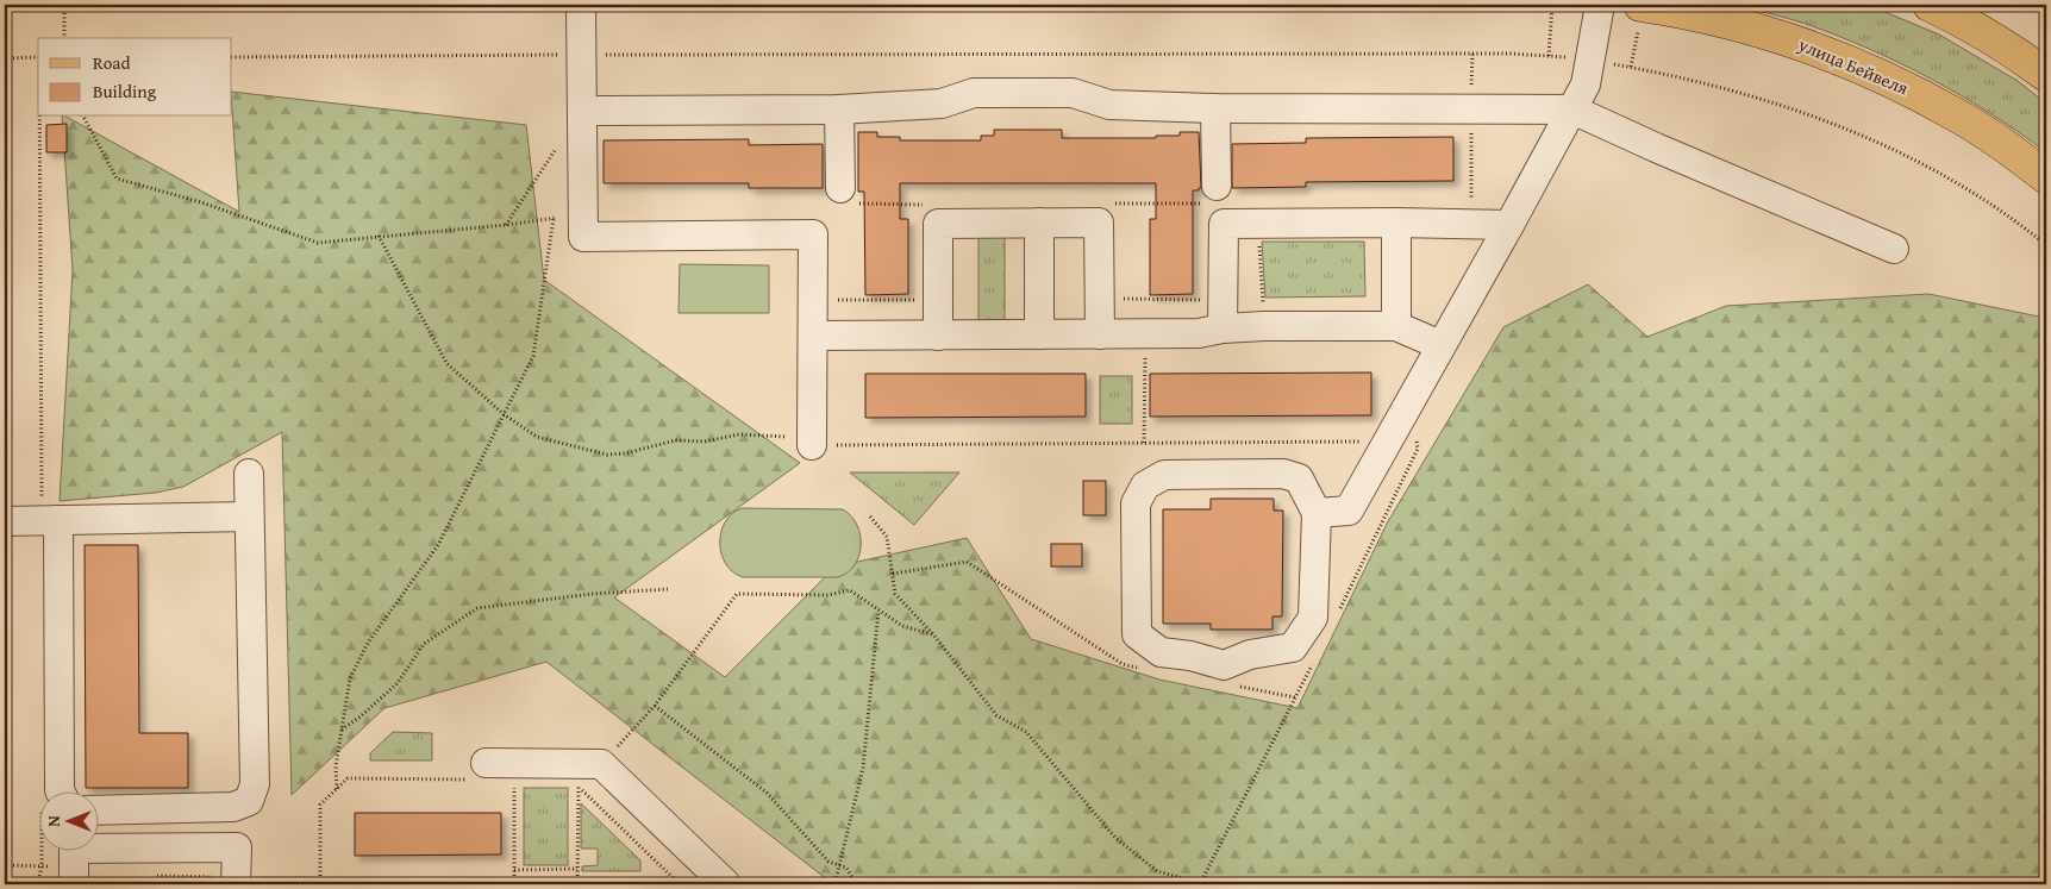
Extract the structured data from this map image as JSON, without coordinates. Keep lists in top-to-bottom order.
{
  "streets": {
    "main road": ["улица Бейвеля"]
  },
  "legend": ["Road", "Building"],
  "north": "left"
}
